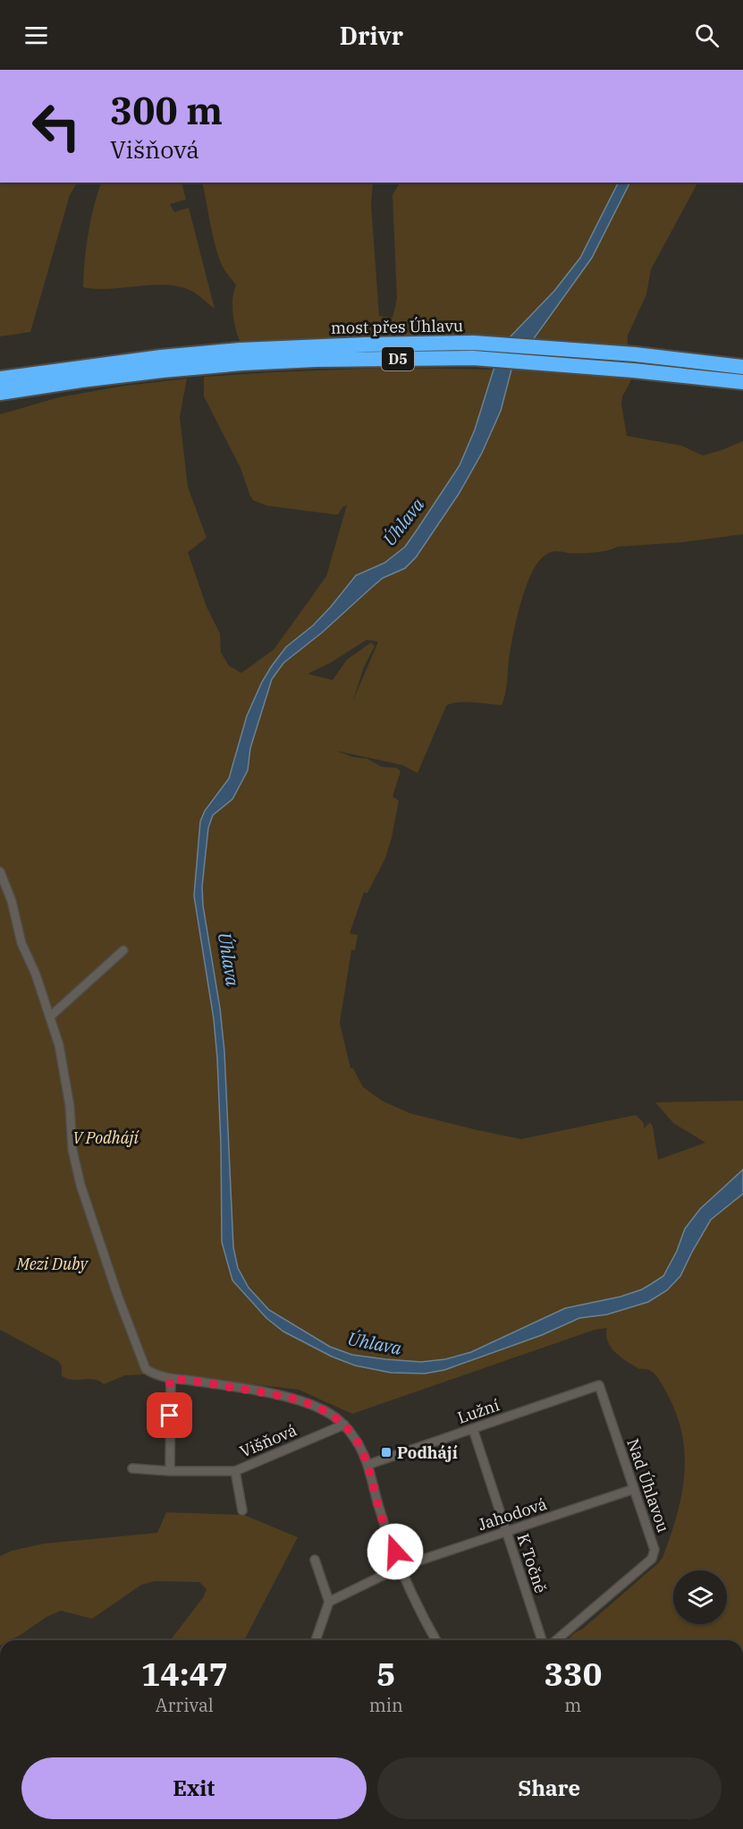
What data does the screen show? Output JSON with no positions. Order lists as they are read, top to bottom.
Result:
{
  "streets": {
    "highway": ["most přes Úhlavu", "D5"],
    "street": [
      "Lužní",
      "Višňová",
      "Nad Úhlavou",
      "Jahodová",
      "K Točně"
    ]
  },
  "crossings": [
    ["most přes Úhlavu", "D5"],
    ["Lužní", "Nad Úhlavou"],
    ["Lužní", "K Točně"],
    ["Nad Úhlavou", "Jahodová"],
    ["Jahodová", "K Točně"]
  ],
  "water": ["Úhlava"],
  "parks": ["V Podhájí", "Mezi Duby"],
  "places": {
    "transit": ["Podhájí"]
  },
  "page": {
    "header": "Drivr",
    "turn": ["300 m", "Višňová"],
    "eta": [
      "14:47",
      "Arrival",
      "5",
      "min",
      "330",
      "m"
    ],
    "buttons": ["Exit", "Share"]
  }
}
